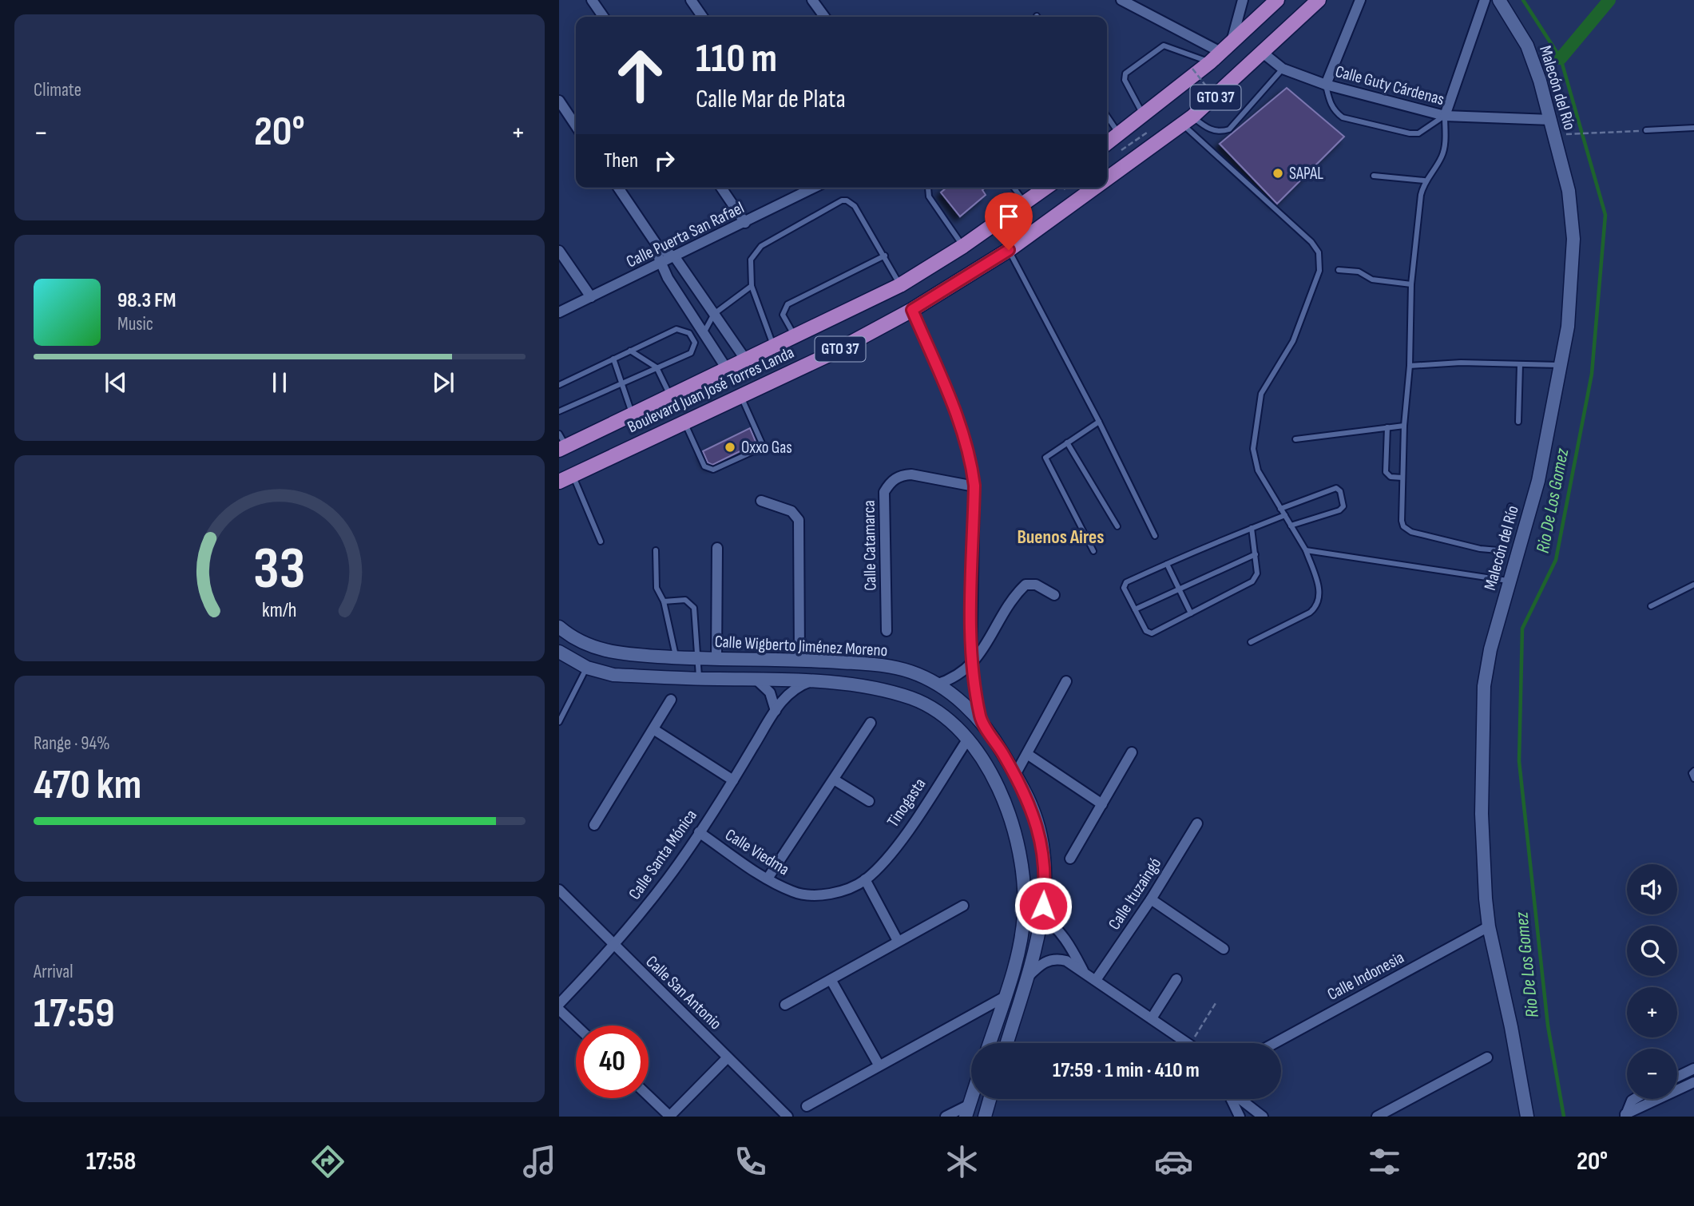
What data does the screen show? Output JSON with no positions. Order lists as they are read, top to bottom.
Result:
{
  "streets": {
    "main road": ["GTO 37", "Boulevard Juan José Torres Landa"],
    "street": [
      "Calle Guty Cárdenas",
      "Malecón del Río",
      "Calle Puerta San Rafael",
      "Calle Catamarca",
      "Calle Wigberto Jiménez Moreno",
      "Tinogasta",
      "Calle Viedma",
      "Calle Santa Mónica",
      "Calle Ituzaingó",
      "Calle Indonesia",
      "Calle San Antonio"
    ]
  },
  "crossings": [
    ["Calle Guty Cárdenas", "Malecón del Río"],
    ["Calle Guty Cárdenas", "Boulevard Juan José Torres Landa"],
    ["Malecón del Río", "Calle Indonesia"],
    ["Calle Wigberto Jiménez Moreno", "Tinogasta"],
    ["Calle Wigberto Jiménez Moreno", "Calle Santa Mónica"],
    ["Tinogasta", "Calle Viedma"],
    ["Calle Viedma", "Calle Santa Mónica"],
    ["Calle Santa Mónica", "Calle San Antonio"]
  ],
  "districts": ["Buenos Aires"],
  "water": ["Rio De Los Gomez"],
  "places": ["SAPAL", "Oxxo Gas"],
  "page": {
    "tile": [
      "Climate",
      ["Range · 94%", "470 km"],
      ["Arrival", "17:59"]
    ],
    "turn": ["110 m", "Calle Mar de Plata"],
    "heat": ["−", "20°", "+"],
    "then": "Then",
    "song": ["98.3 FM", "Music"],
    "map_buttons": ["+", "−"],
    "limit": "40",
    "trip": "17:59 · 1 min · 410 m",
    "tabs": ["17:58", "20°"],
    "gauge": ["33", "km/h"]
  }
}
